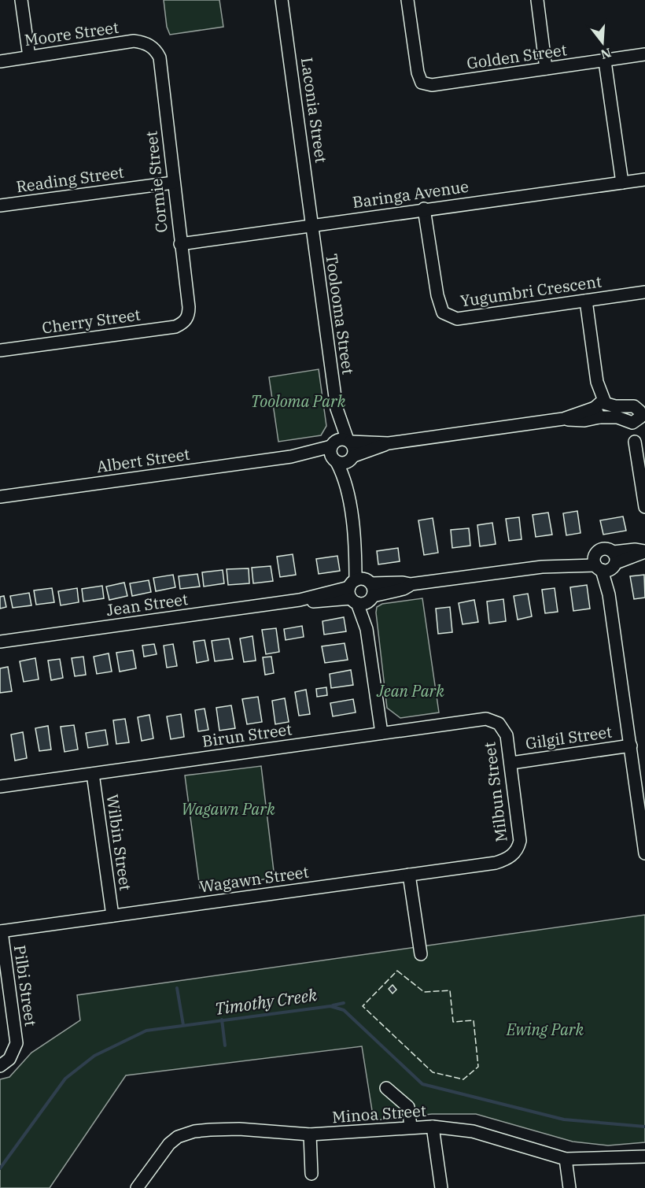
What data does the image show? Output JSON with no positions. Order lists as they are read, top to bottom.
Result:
{
  "streets": {
    "street": [
      "Moore Street",
      "Golden Street",
      "Laconia Street",
      "Reading Street",
      "Cormie Street",
      "Baringa Avenue",
      "Yugumbri Crescent",
      "Toolooma Street",
      "Cherry Street",
      "Albert Street",
      "Jean Street",
      "Birun Street",
      "Gilgil Street",
      "Milbun Street",
      "Wilbin Street",
      "Wagawn Street",
      "Pilbi Street",
      "Minoa Street"
    ]
  },
  "crossings": [
    ["Moore Street", "Cormie Street"],
    ["Laconia Street", "Baringa Avenue"],
    ["Laconia Street", "Toolooma Street"],
    ["Reading Street", "Cormie Street"],
    ["Cormie Street", "Baringa Avenue"],
    ["Cormie Street", "Cherry Street"],
    ["Baringa Avenue", "Yugumbri Crescent"],
    ["Baringa Avenue", "Toolooma Street"],
    ["Toolooma Street", "Albert Street"],
    ["Birun Street", "Milbun Street"],
    ["Birun Street", "Wilbin Street"],
    ["Gilgil Street", "Milbun Street"],
    ["Milbun Street", "Wagawn Street"],
    ["Wilbin Street", "Wagawn Street"],
    ["Wagawn Street", "Pilbi Street"]
  ],
  "water": ["Timothy Creek"],
  "parks": [
    "Tooloma Park",
    "Jean Park",
    "Wagawn Park",
    "Ewing Park"
  ],
  "north": "bottom"
}
